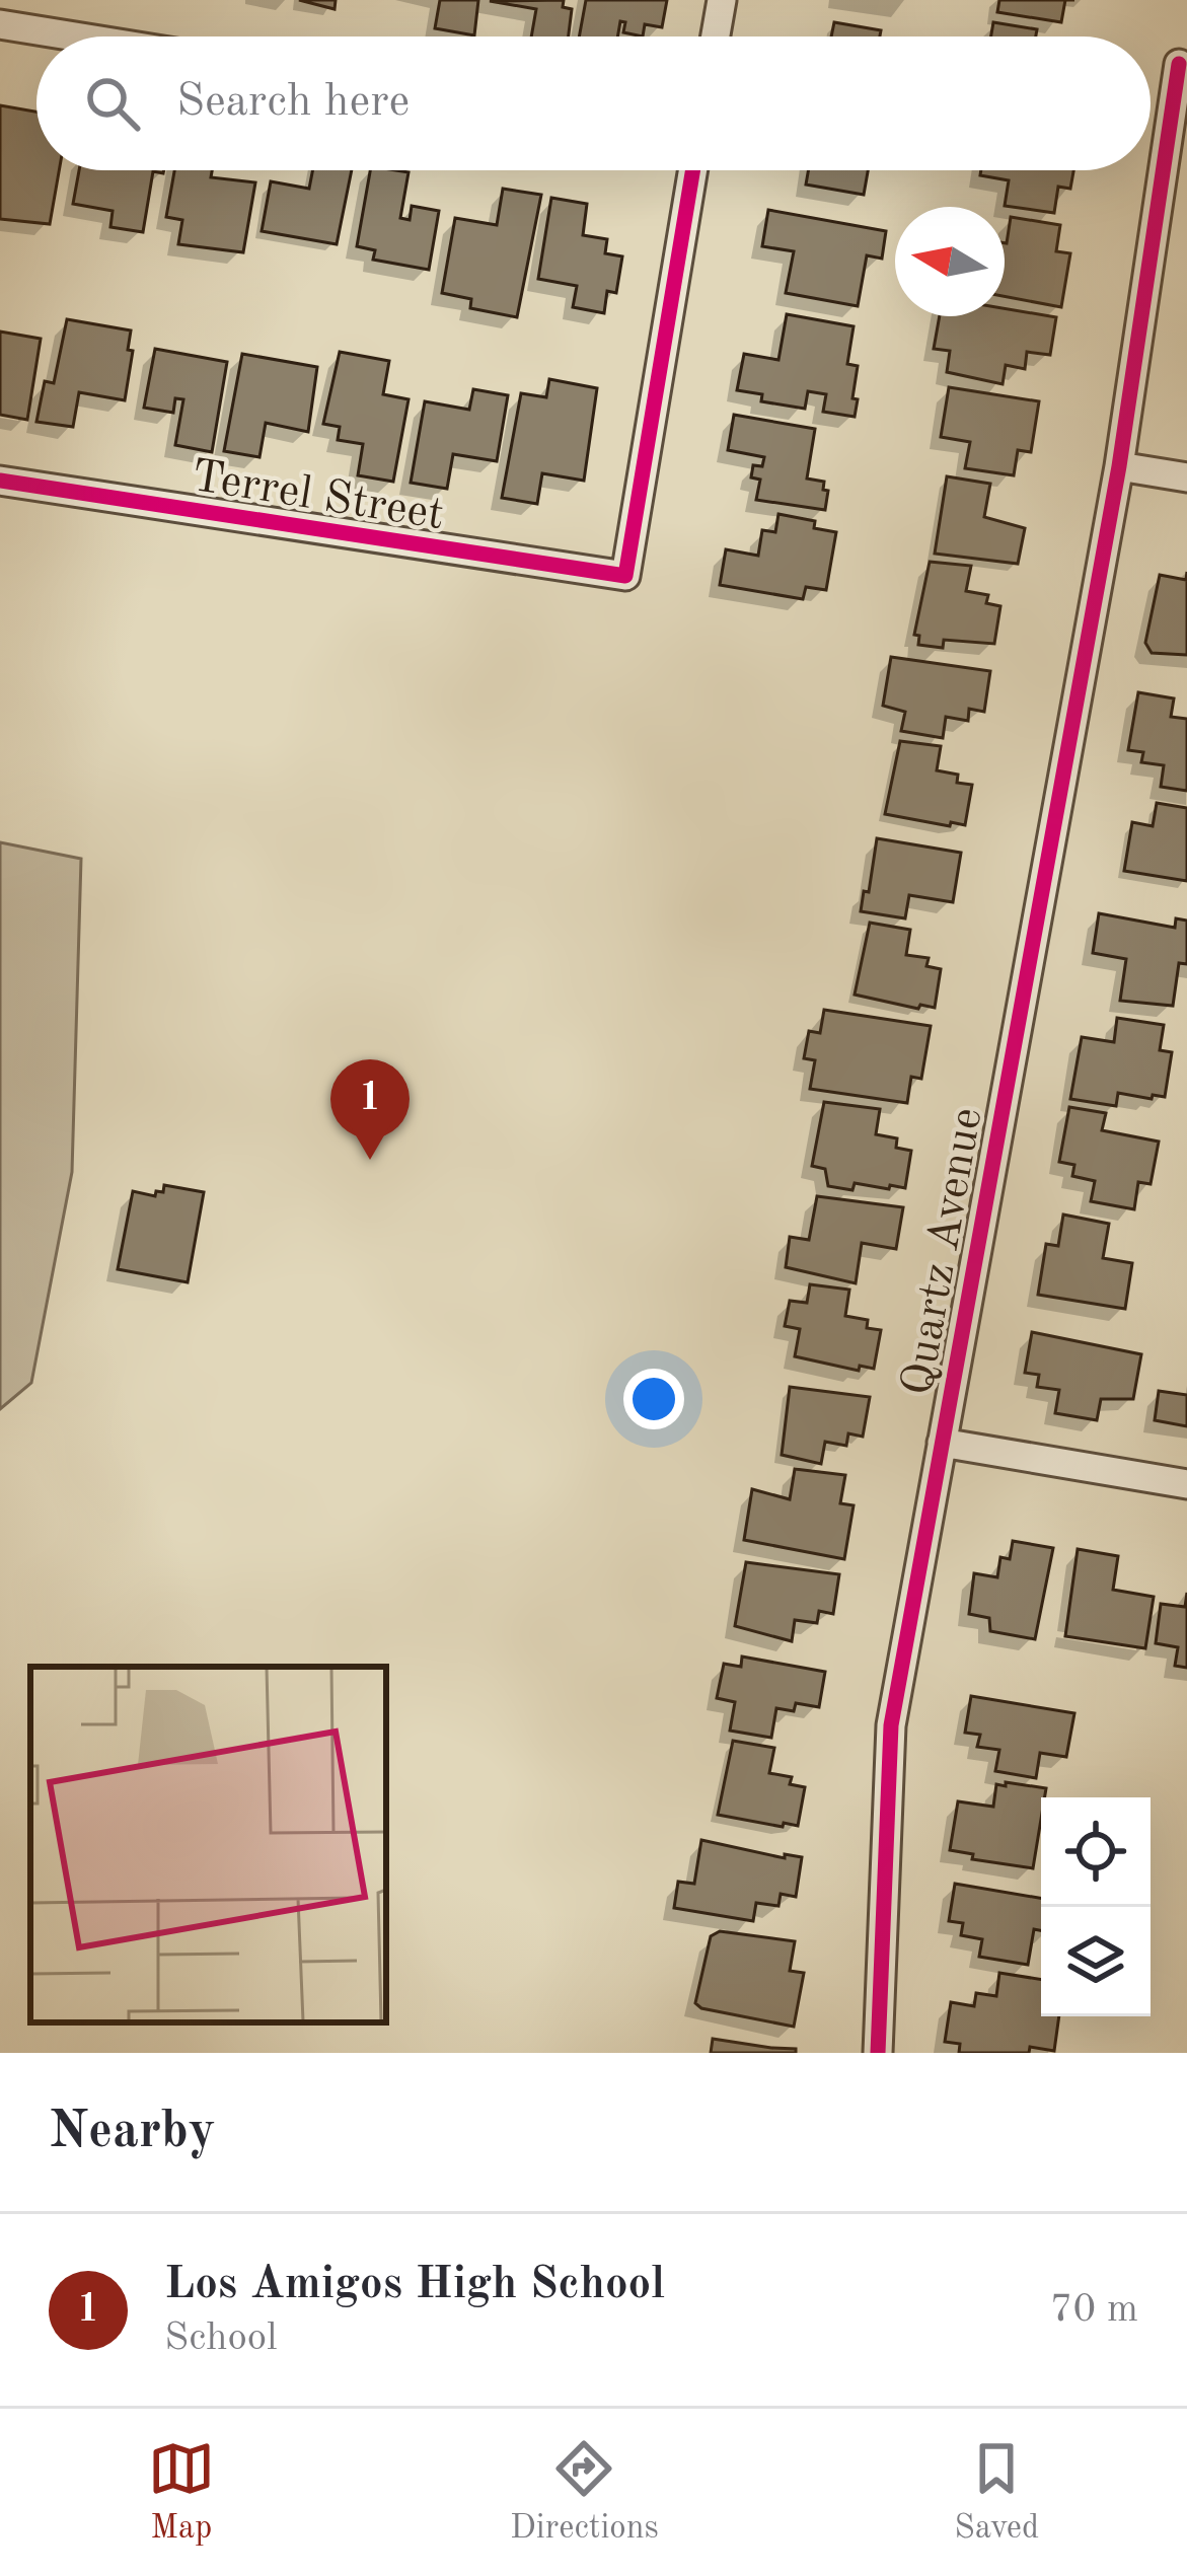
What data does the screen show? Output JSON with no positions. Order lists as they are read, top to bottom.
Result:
{
  "streets": {
    "street": ["Terrel Street", "Quartz Avenue"]
  },
  "north": "left",
  "page": {
    "search": "Search here",
    "pins": "1",
    "heading": "Nearby",
    "list": [
      {
        "mark": "1",
        "name": "Los Amigos High School",
        "note": "School",
        "value": "70 m"
      }
    ],
    "nav": ["Map", "Directions", "Saved"]
  }
}
